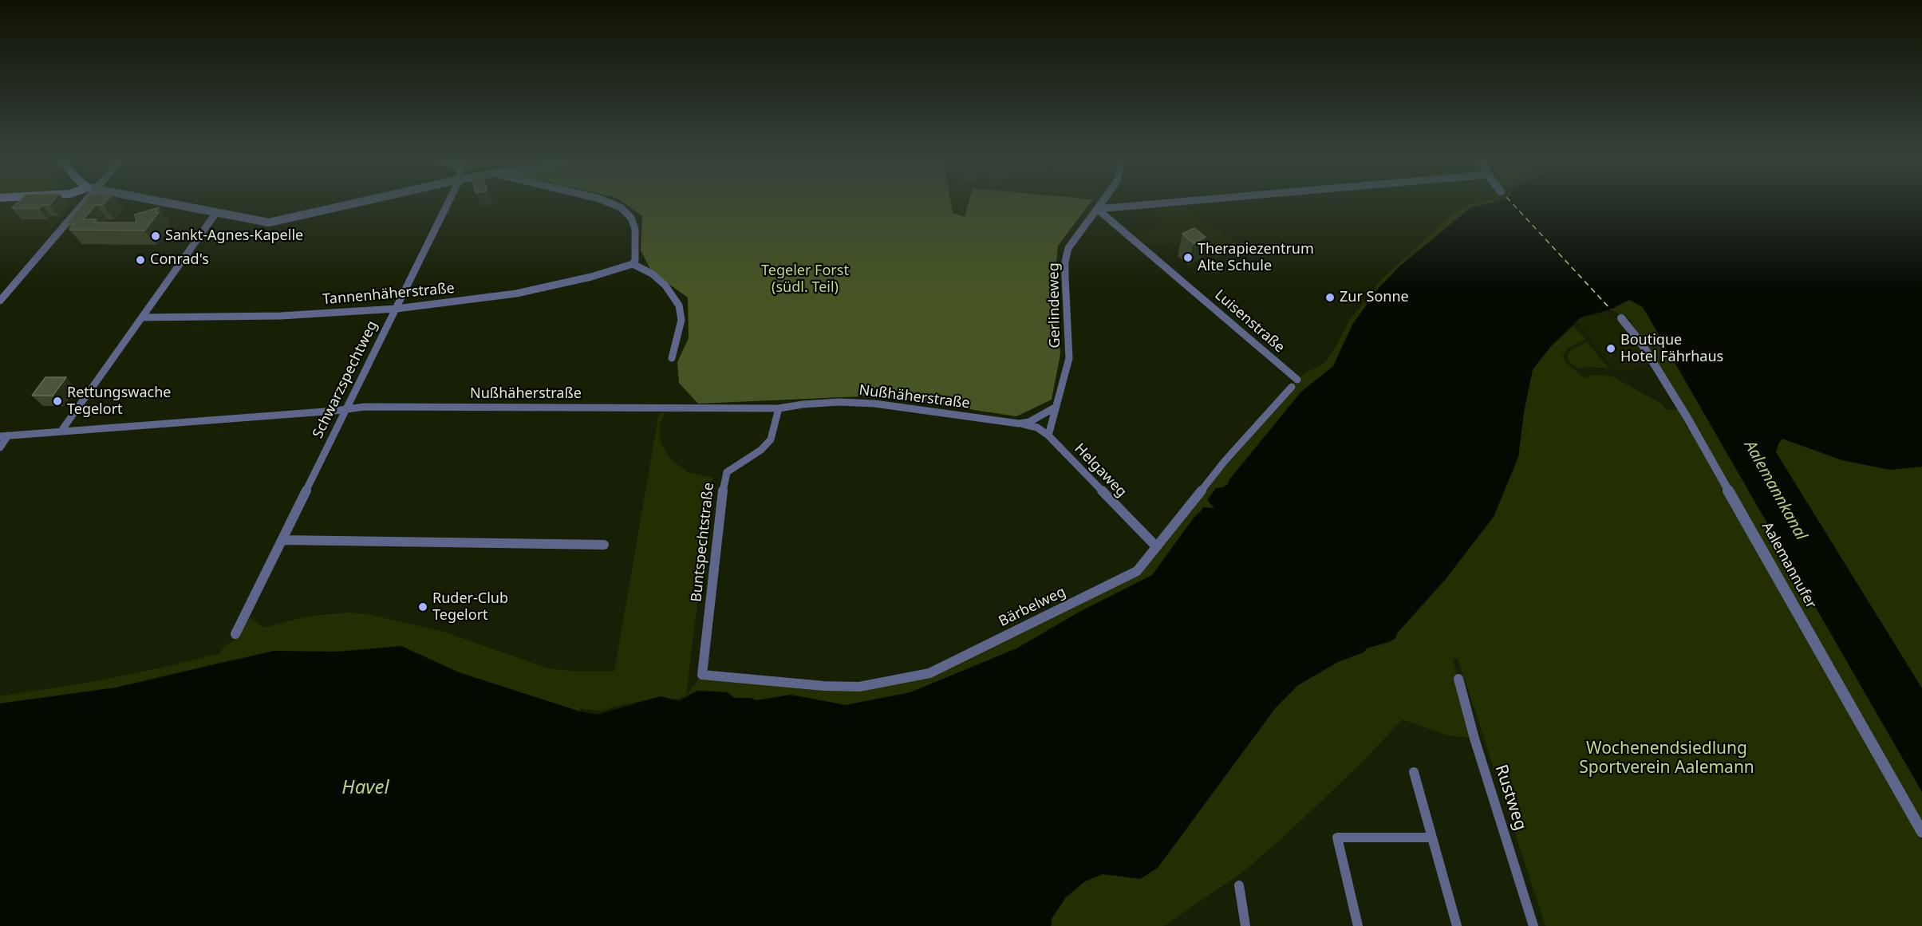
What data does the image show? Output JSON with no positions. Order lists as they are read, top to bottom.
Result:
{
  "streets": {
    "street": [
      "Tannenhäherstraße",
      "Gerlindeweg",
      "Luisenstraße",
      "Schwarzspechtweg",
      "Nußhäherstraße",
      "Helgaweg",
      "Buntspechtstraße",
      "Aalemannufer",
      "Bärbelweg",
      "Rustweg"
    ]
  },
  "crossings": [
    ["Tannenhäherstraße", "Schwarzspechtweg"],
    ["Gerlindeweg", "Luisenstraße"],
    ["Gerlindeweg", "Nußhäherstraße"],
    ["Gerlindeweg", "Helgaweg"],
    ["Luisenstraße", "Bärbelweg"],
    ["Schwarzspechtweg", "Nußhäherstraße"],
    ["Nußhäherstraße", "Helgaweg"],
    ["Nußhäherstraße", "Buntspechtstraße"],
    ["Helgaweg", "Bärbelweg"],
    ["Buntspechtstraße", "Bärbelweg"]
  ],
  "water": ["Aalemannkanal", "Havel"],
  "parks": ["Tegeler Forst (südl. Teil)", "Wochenendsiedlung Sportverein Aalemann"],
  "places": [
    "Sankt-Agnes-Kapelle",
    "Therapiezentrum Alte Schule",
    "Conrad's",
    "Zur Sonne",
    "Boutique Hotel Fährhaus",
    "Rettungswache Tegelort",
    "Ruder-Club Tegelort"
  ]
}
